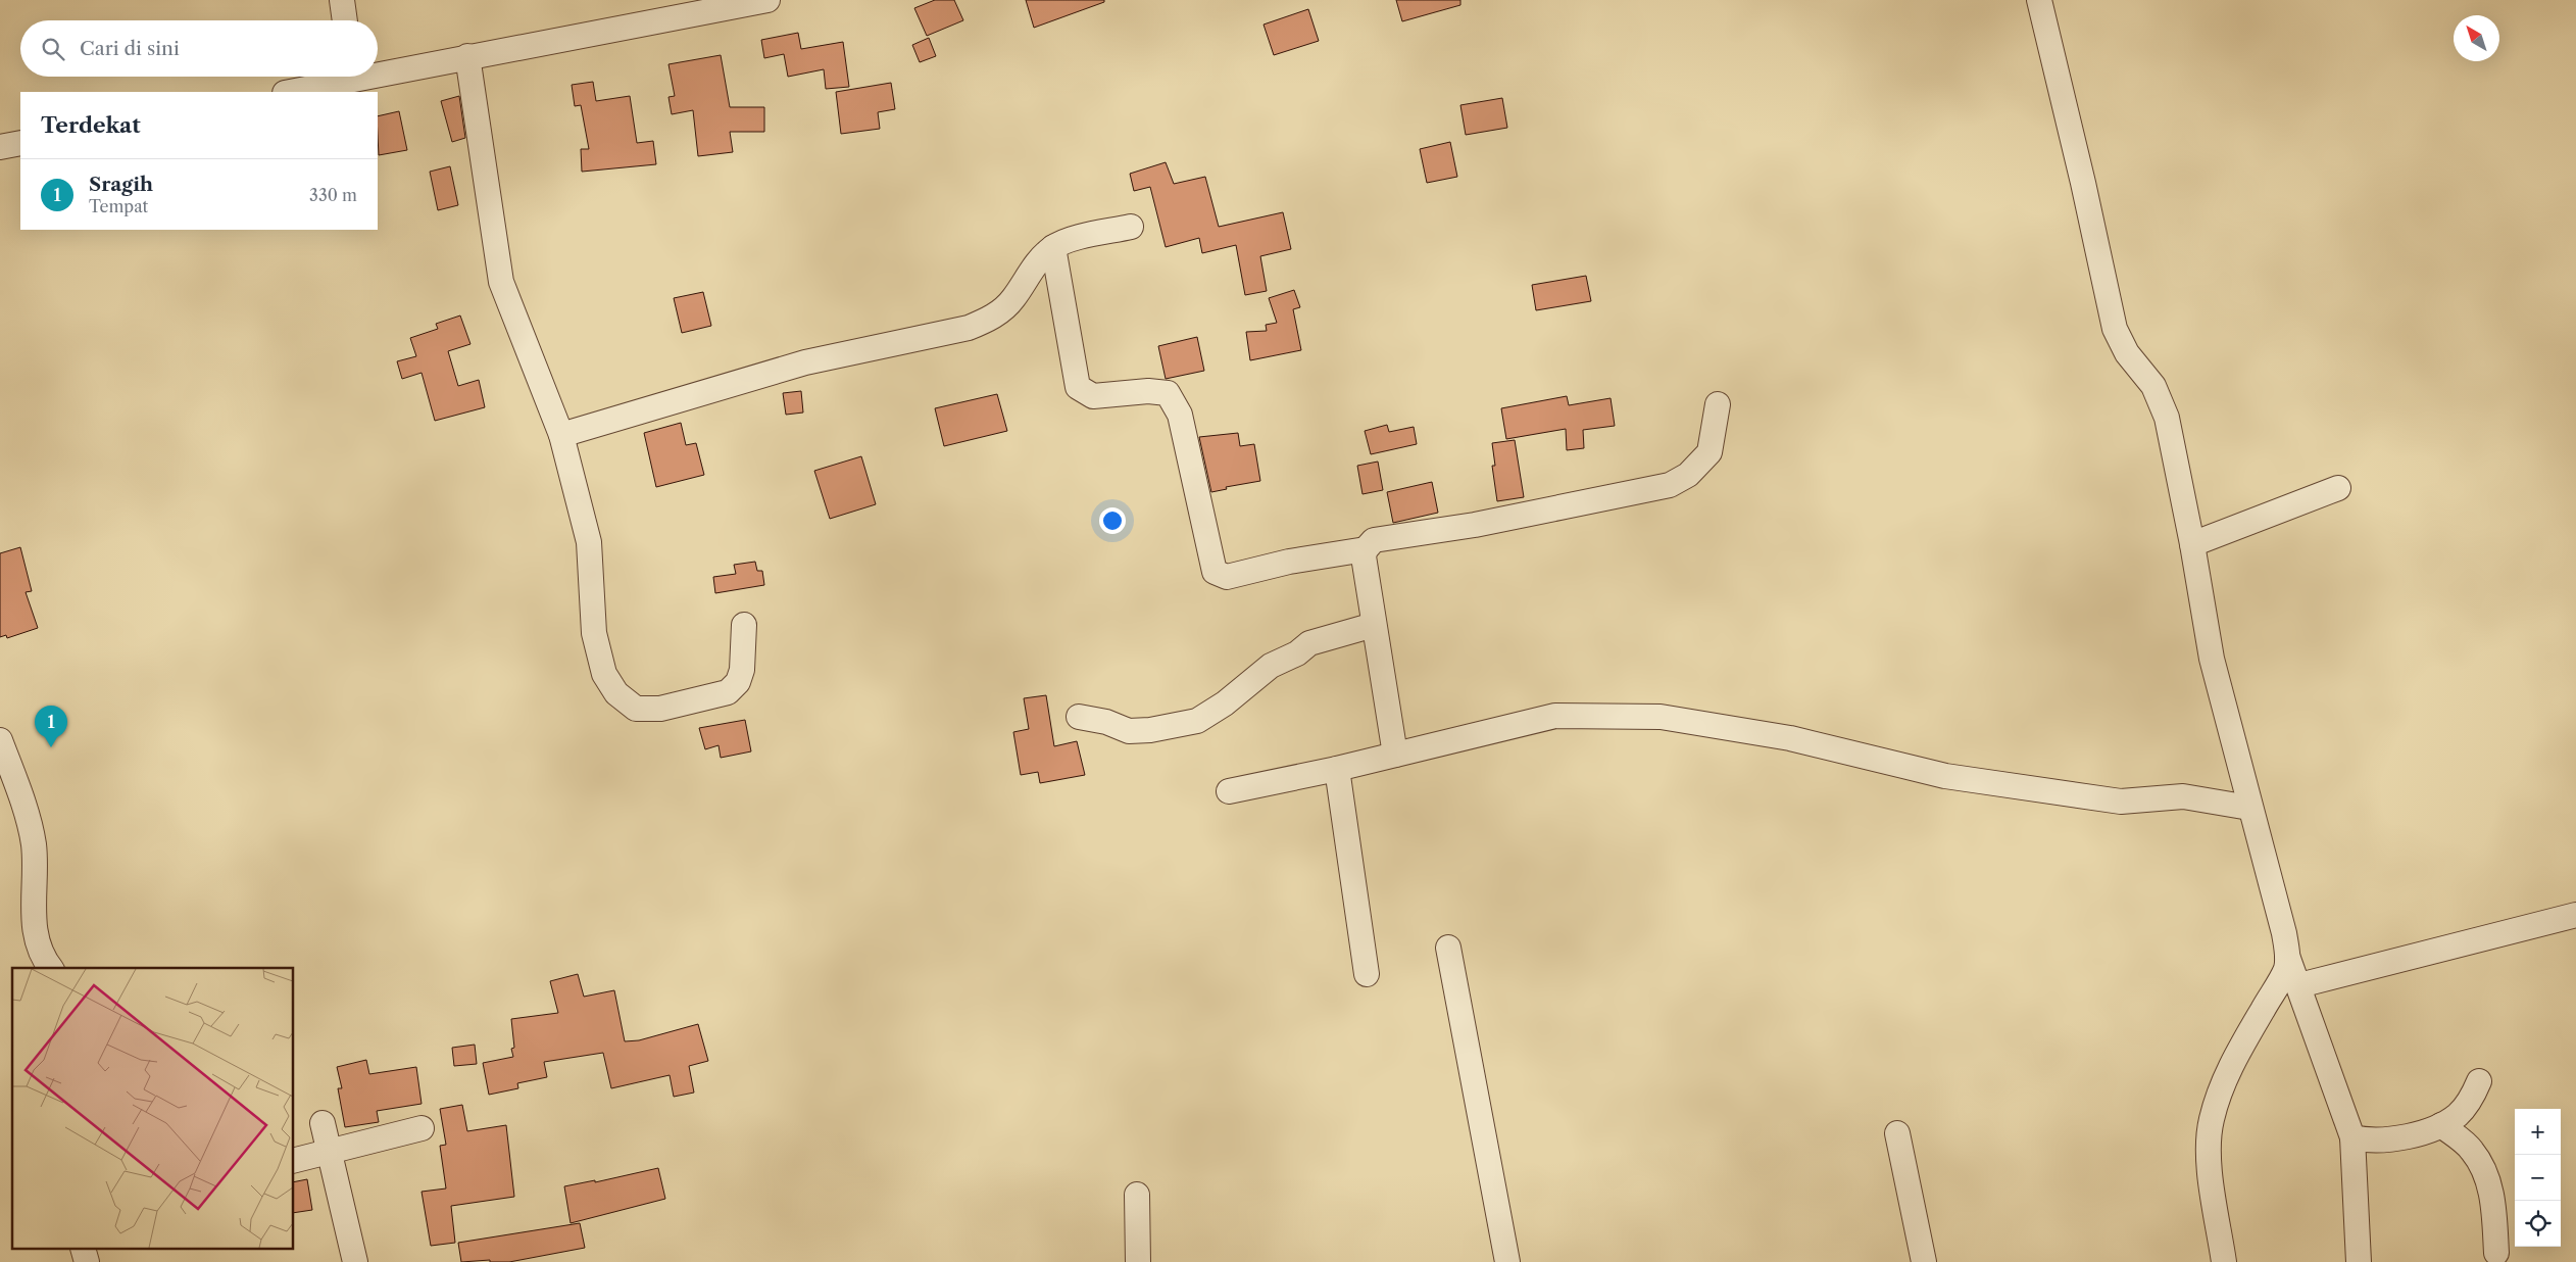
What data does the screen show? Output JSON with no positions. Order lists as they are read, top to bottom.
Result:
{
  "north": "top left",
  "page": {
    "search": "Cari di sini",
    "heading": "Terdekat",
    "list": [
      {
        "mark": "1",
        "name": "Sragih",
        "note": "Tempat",
        "value": "330 m"
      }
    ],
    "pins": "1",
    "map_buttons": ["+", "−"]
  }
}
